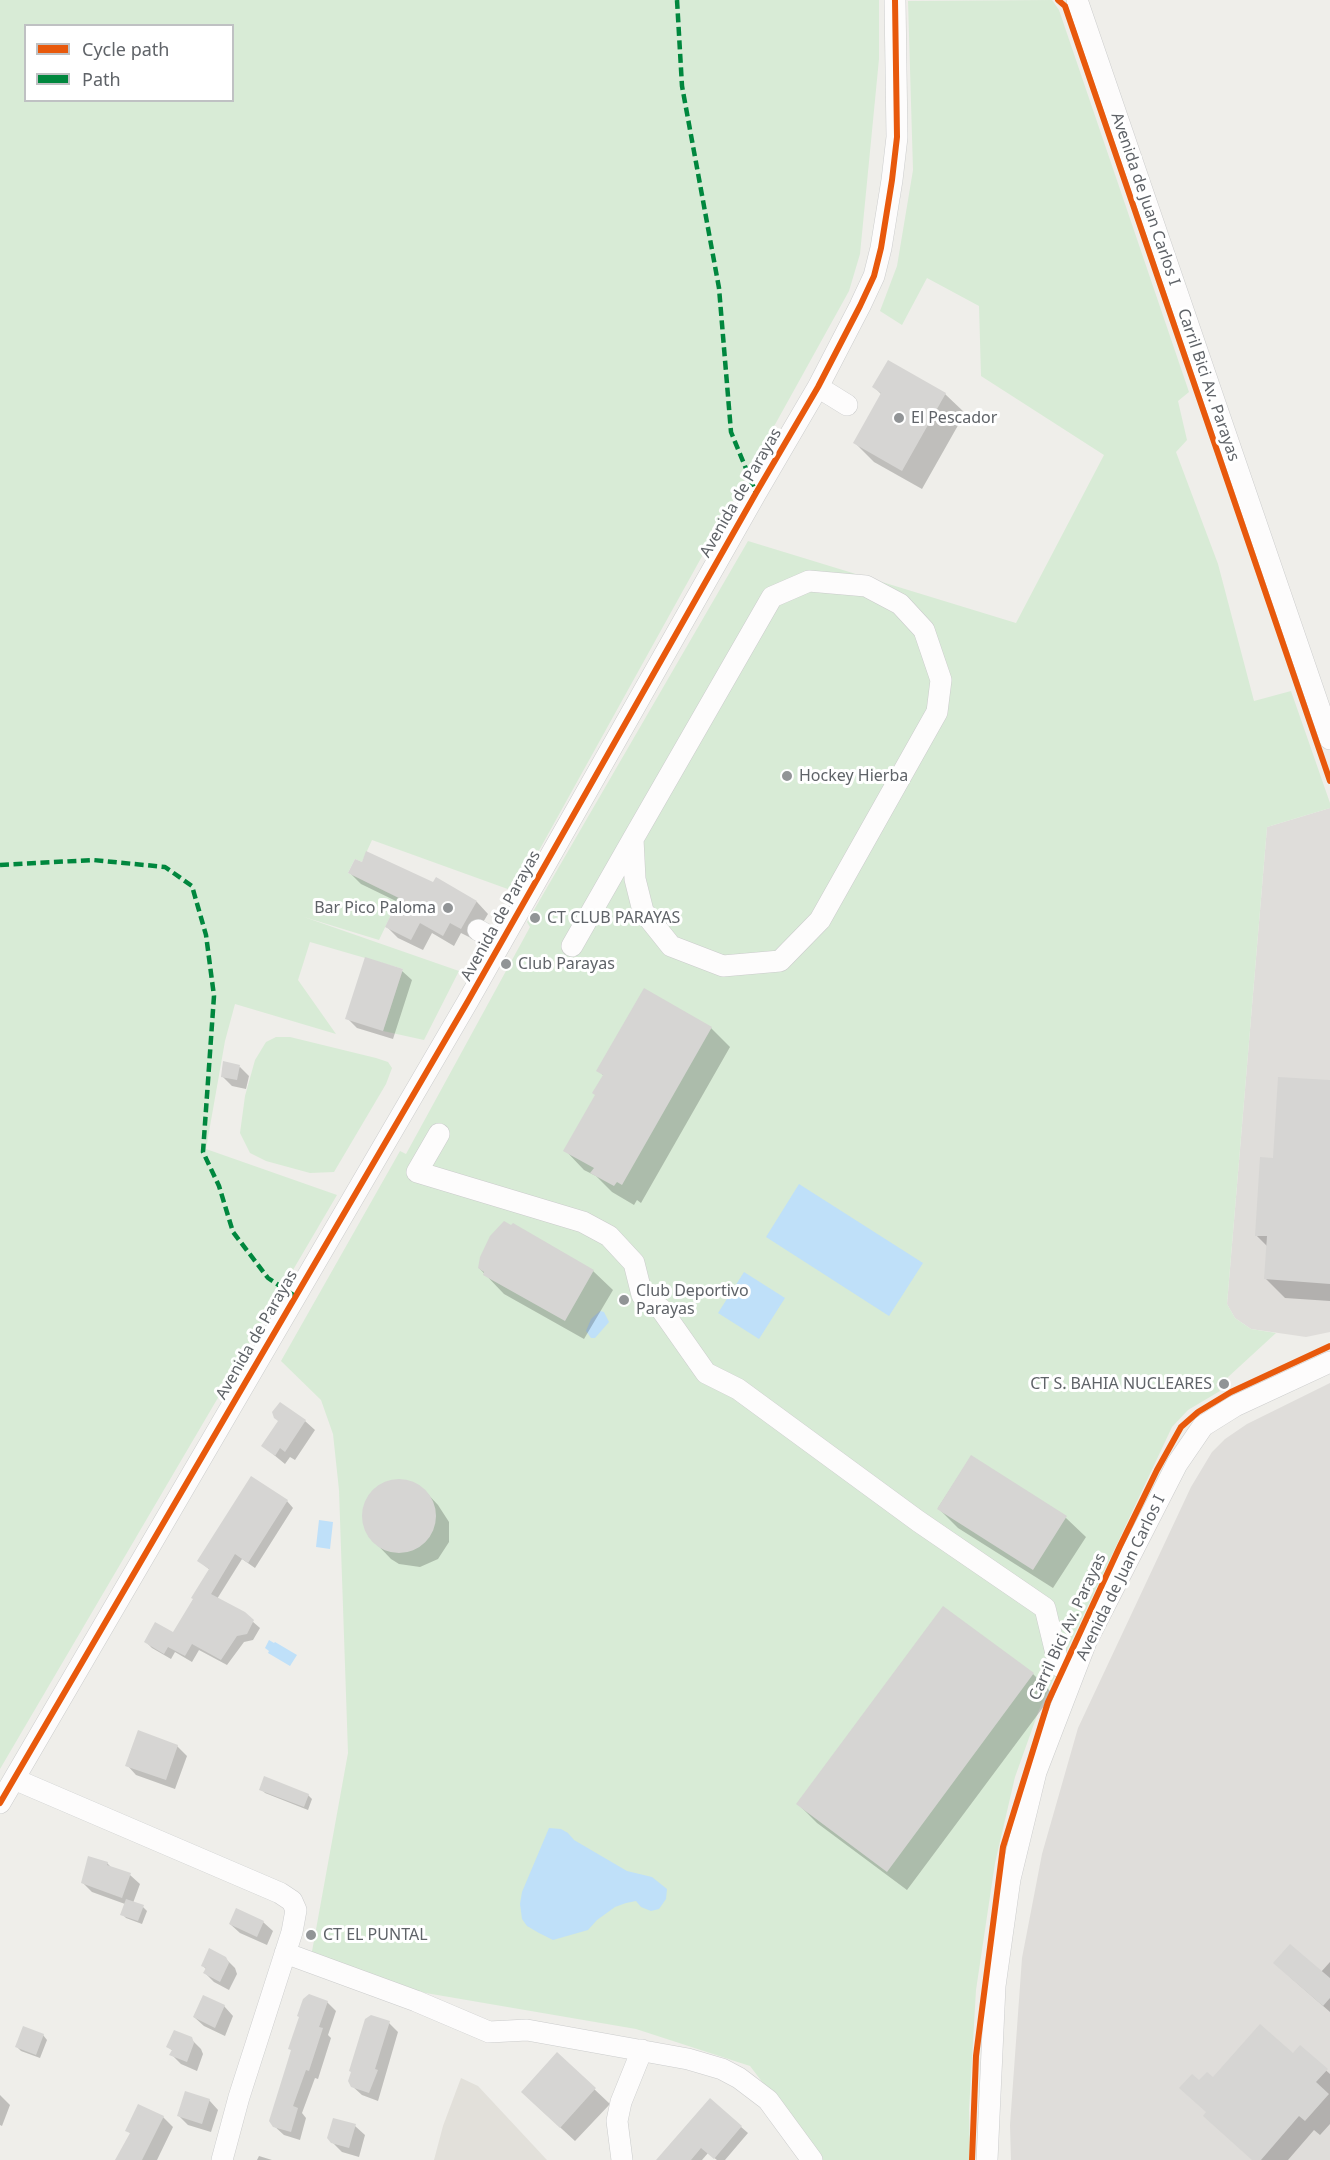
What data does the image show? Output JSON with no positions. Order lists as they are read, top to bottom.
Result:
{
  "streets": {
    "street": ["Avenida de Juan Carlos I", "Avenida de Parayas"],
    "cycle path": ["Carril Bici Av. Parayas"]
  },
  "places": [
    "El Pescador",
    "Hockey Hierba",
    "Bar Pico Paloma",
    "CT CLUB PARAYAS",
    "Club Parayas",
    "Club Deportivo Parayas",
    "CT S. BAHIA NUCLEARES",
    "CT EL PUNTAL"
  ],
  "legend": ["Cycle path", "Path"]
}
